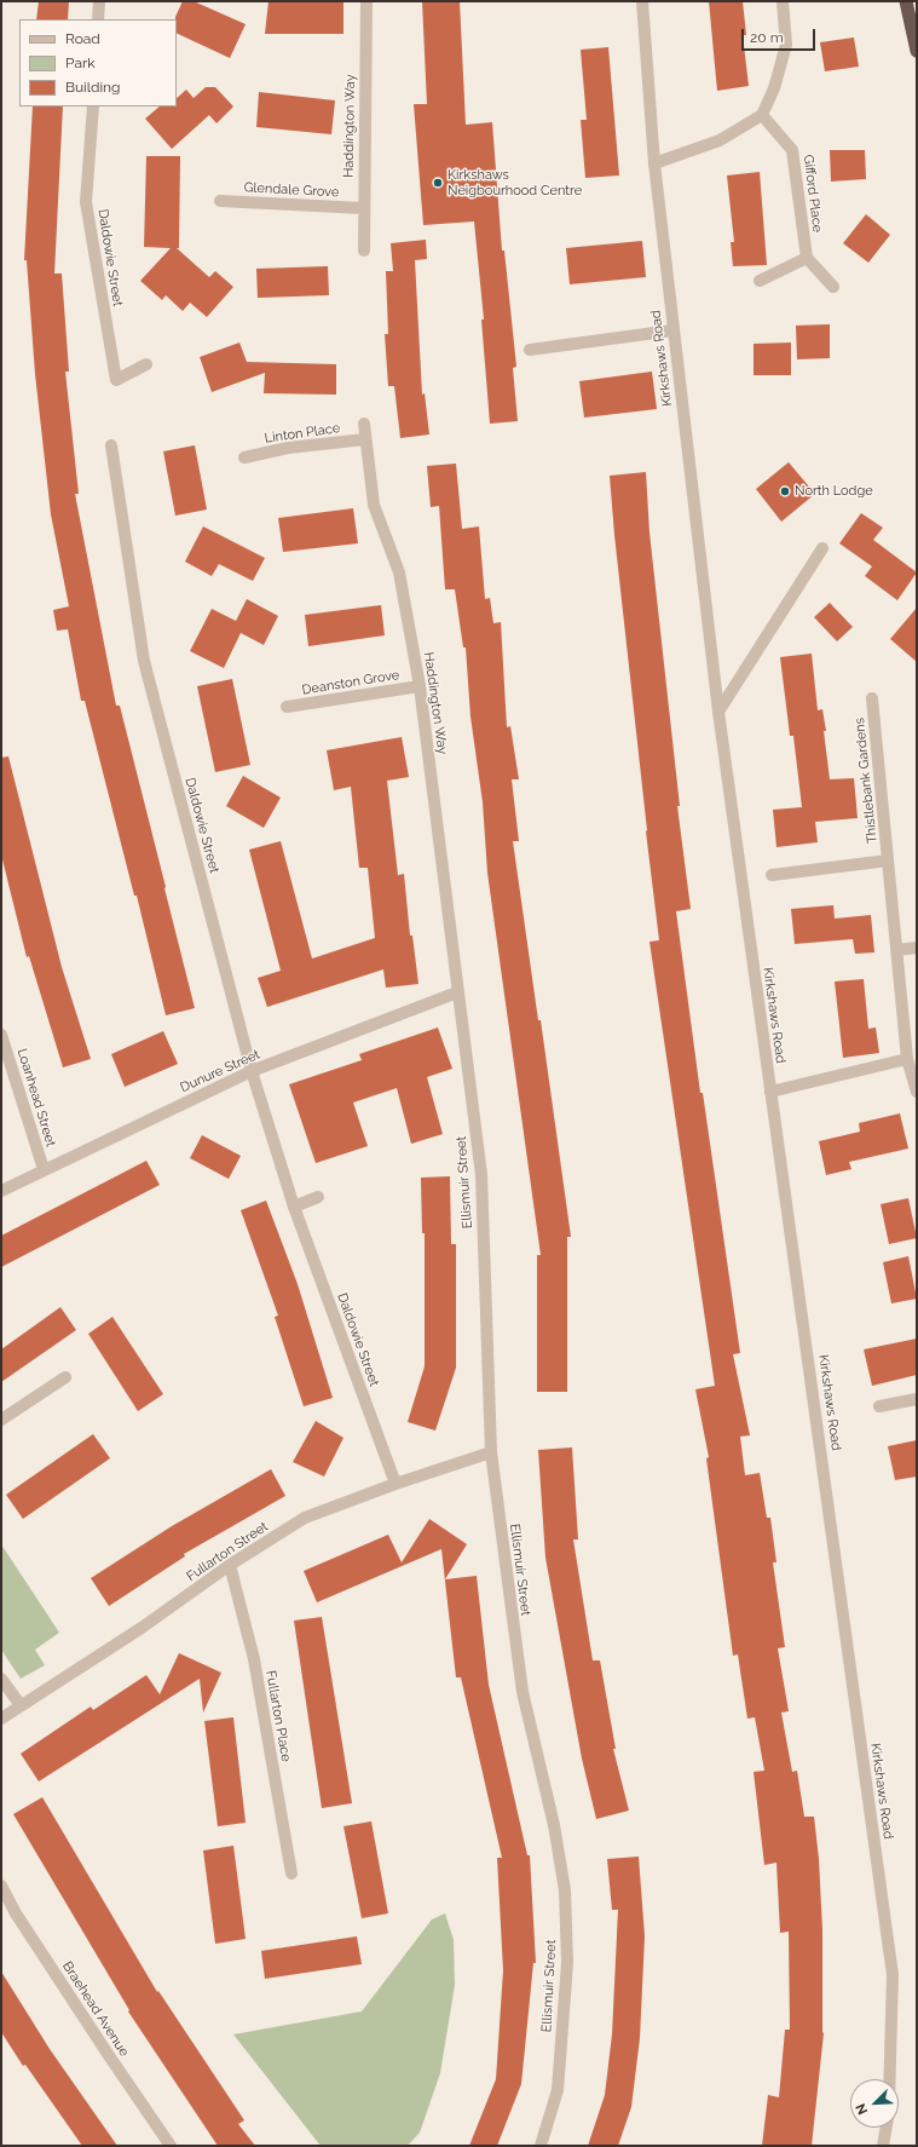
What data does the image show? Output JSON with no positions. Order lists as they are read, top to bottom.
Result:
{
  "streets": {
    "street": [
      "Haddington Way",
      "Glendale Grove",
      "Gifford Place",
      "Daldowie Street",
      "Kirkshaws Road",
      "Linton Place",
      "Deanston Grove",
      "Thistlebank Gardens",
      "Dunure Street",
      "Loanhead Street",
      "Ellismuir Street",
      "Fullarton Street",
      "Fullarton Place",
      "Braehead Avenue"
    ]
  },
  "crossings": [
    ["Haddington Way", "Glendale Grove"],
    ["Haddington Way", "Linton Place"],
    ["Haddington Way", "Deanston Grove"],
    ["Haddington Way", "Dunure Street"],
    ["Haddington Way", "Ellismuir Street"],
    ["Daldowie Street", "Dunure Street"],
    ["Daldowie Street", "Fullarton Street"],
    ["Dunure Street", "Loanhead Street"],
    ["Dunure Street", "Ellismuir Street"],
    ["Ellismuir Street", "Fullarton Street"],
    ["Fullarton Street", "Fullarton Place"]
  ],
  "places": ["Kirkshaws Neigbourhood Centre", "North Lodge"],
  "legend": ["Road", "Park", "Building"],
  "scale_bar": "20 m",
  "north": "bottom left"
}
